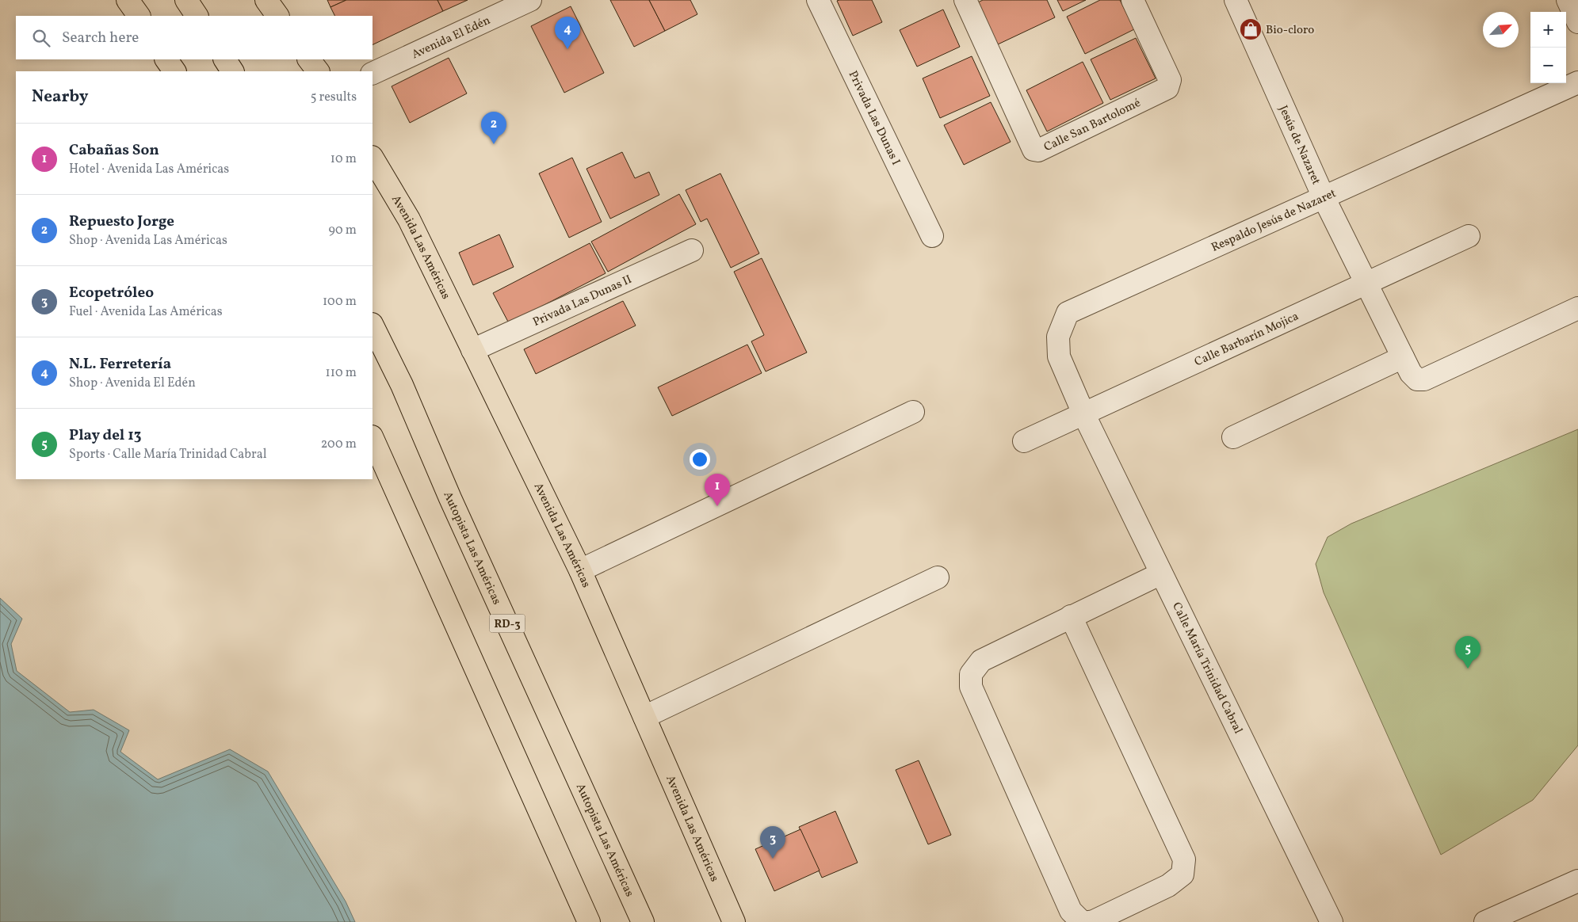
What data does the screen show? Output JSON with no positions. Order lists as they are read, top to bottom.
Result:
{
  "streets": {
    "main road": ["Avenida Las Américas", "Autopista Las Américas", "RD-3"],
    "street": [
      "Avenida El Edén",
      "Privada Las Dunas I",
      "Calle San Bartolomé",
      "Jesús de Nazaret",
      "Respaldo Jesús de Nazaret",
      "Privada Las Dunas II",
      "Calle Barbarín Mojica",
      "Calle María Trinidad Cabral"
    ]
  },
  "crossings": [
    ["Jesús de Nazaret", "Respaldo Jesús de Nazaret"],
    ["Jesús de Nazaret", "Calle Barbarín Mojica"],
    ["Respaldo Jesús de Nazaret", "Calle Barbarín Mojica"],
    ["Respaldo Jesús de Nazaret", "Calle María Trinidad Cabral"],
    ["Avenida Las Américas", "Privada Las Dunas II"],
    ["Calle Barbarín Mojica", "Calle María Trinidad Cabral"]
  ],
  "places": {
    "shop": ["Bio-cloro"]
  },
  "north": "top right",
  "page": {
    "map_buttons": ["+", "−"],
    "search": "Search here",
    "pins": [
      "4",
      "2",
      "1",
      "5",
      "3"
    ],
    "heading": ["Nearby", "5 results"],
    "list": [
      {
        "mark": "1",
        "name": "Cabañas Son",
        "note": "Hotel · Avenida Las Américas",
        "value": "10 m"
      },
      {
        "mark": "2",
        "name": "Repuesto Jorge",
        "note": "Shop · Avenida Las Américas",
        "value": "90 m"
      },
      {
        "mark": "3",
        "name": "Ecopetróleo",
        "note": "Fuel · Avenida Las Américas",
        "value": "100 m"
      },
      {
        "mark": "4",
        "name": "N.L. Ferretería",
        "note": "Shop · Avenida El Edén",
        "value": "110 m"
      },
      {
        "mark": "5",
        "name": "Play del 13",
        "note": "Sports · Calle María Trinidad Cabral",
        "value": "200 m"
      }
    ]
  }
}
